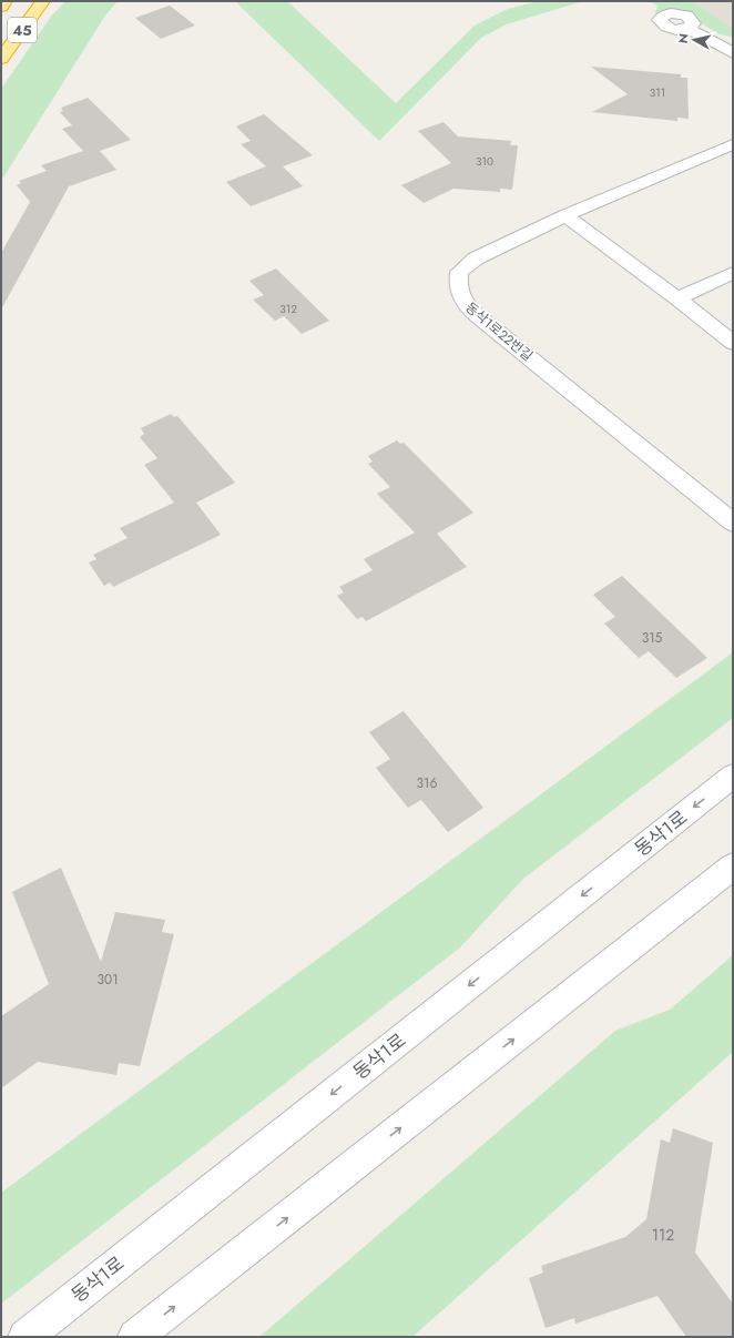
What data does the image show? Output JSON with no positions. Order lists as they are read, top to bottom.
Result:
{
  "streets": {
    "highway": ["45"],
    "street": ["동삭1로22번길", "동삭1로"]
  },
  "house_numbers": [
    "311",
    "310",
    "312",
    "315",
    "316",
    "301",
    "112"
  ],
  "north": "left"
}
